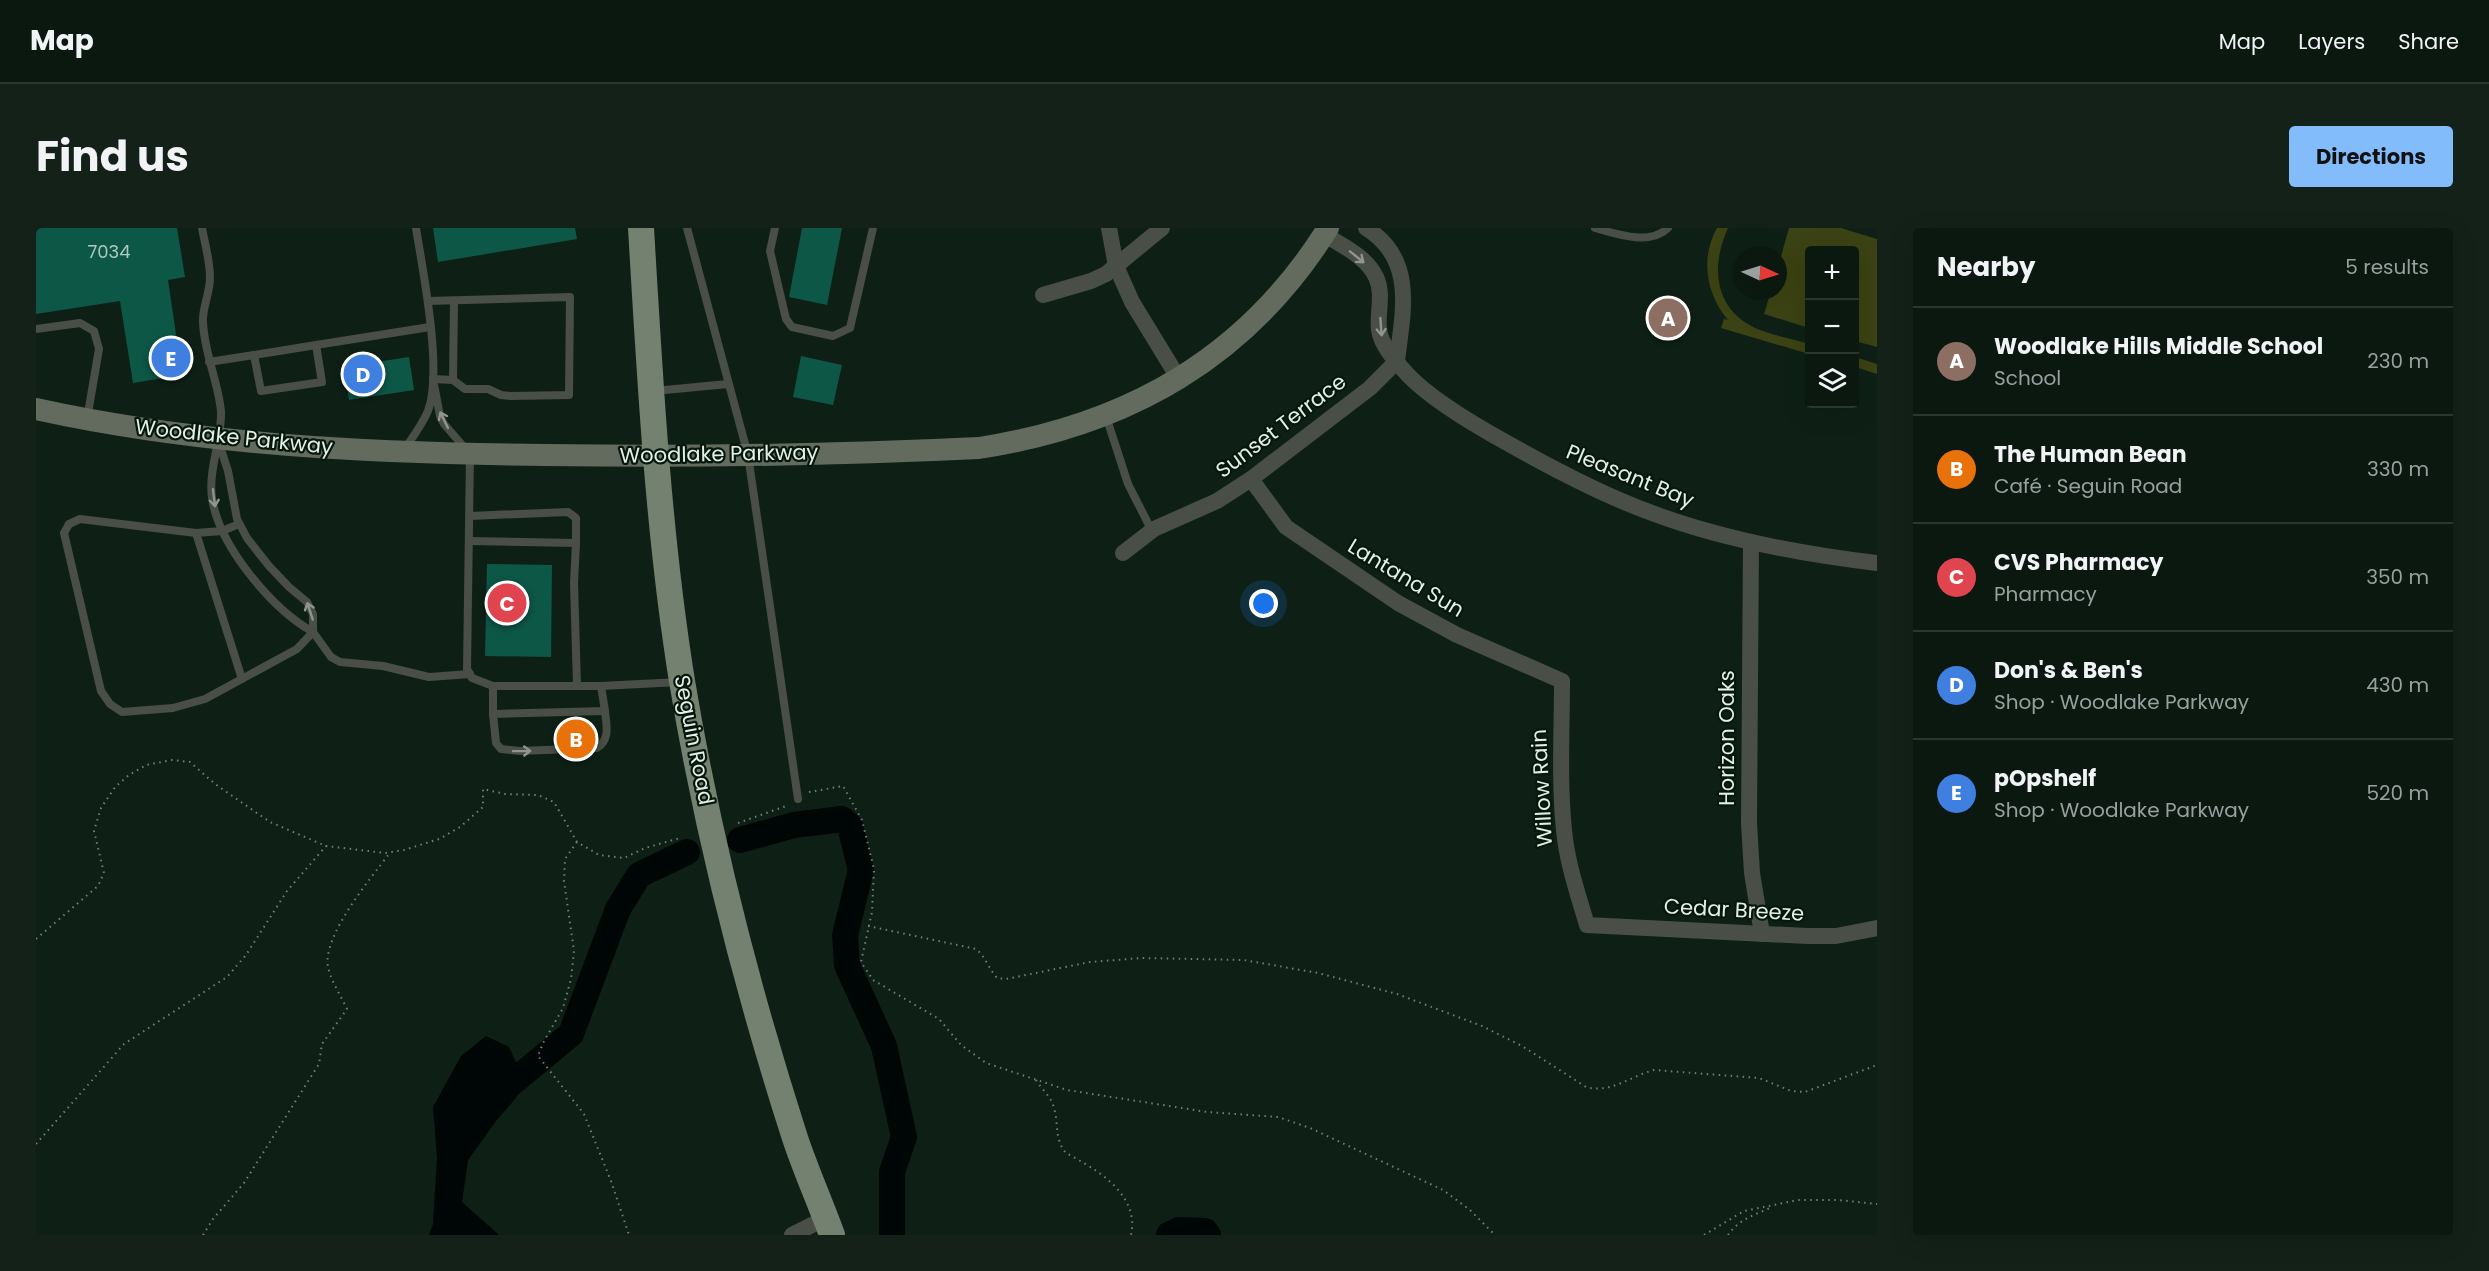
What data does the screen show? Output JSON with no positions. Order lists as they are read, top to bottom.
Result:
{
  "streets": {
    "main road": ["Seguin Road"],
    "street": [
      "Sunset Terrace",
      "Woodlake Parkway",
      "Pleasant Bay",
      "Lantana Sun",
      "Horizon Oaks",
      "Willow Rain",
      "Cedar Breeze"
    ]
  },
  "crossings": [
    ["Sunset Terrace", "Pleasant Bay"],
    ["Sunset Terrace", "Lantana Sun"],
    ["Woodlake Parkway", "Pleasant Bay"],
    ["Woodlake Parkway", "Seguin Road"],
    ["Pleasant Bay", "Horizon Oaks"],
    ["Lantana Sun", "Willow Rain"],
    ["Horizon Oaks", "Cedar Breeze"],
    ["Willow Rain", "Cedar Breeze"]
  ],
  "house_numbers": ["7034"],
  "north": "right",
  "page": {
    "header": "Map",
    "nav": ["Map", "Layers", "Share"],
    "title": "Find us",
    "buttons": "Directions",
    "heading": ["Nearby", "5 results"],
    "map_buttons": ["+", "−"],
    "pins": [
      "A",
      "E",
      "D",
      "C",
      "B"
    ],
    "list": [
      {
        "mark": "A",
        "name": "Woodlake Hills Middle School",
        "note": "School",
        "value": "230 m"
      },
      {
        "mark": "B",
        "name": "The Human Bean",
        "note": "Café · Seguin Road",
        "value": "330 m"
      },
      {
        "mark": "C",
        "name": "CVS Pharmacy",
        "note": "Pharmacy",
        "value": "350 m"
      },
      {
        "mark": "D",
        "name": "Don's & Ben's",
        "note": "Shop · Woodlake Parkway",
        "value": "430 m"
      },
      {
        "mark": "E",
        "name": "pOpshelf",
        "note": "Shop · Woodlake Parkway",
        "value": "520 m"
      }
    ]
  }
}
